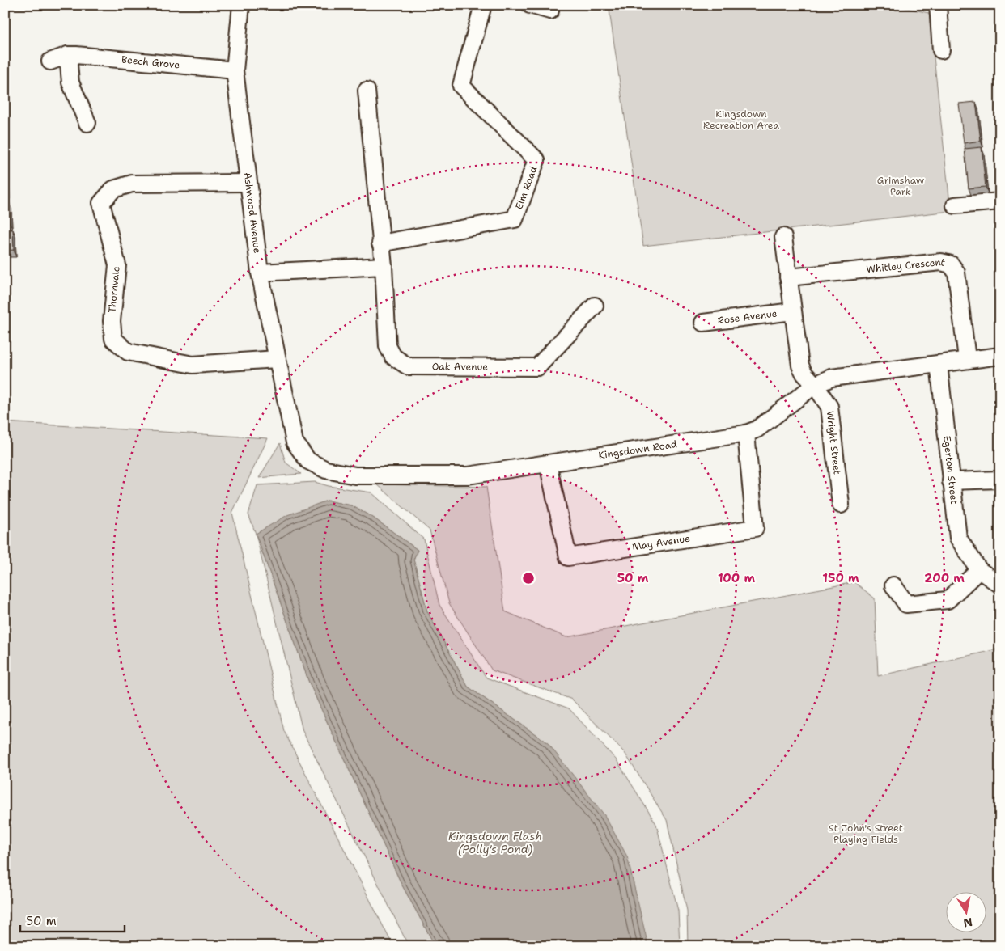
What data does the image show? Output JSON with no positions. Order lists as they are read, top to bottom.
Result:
{
  "streets": {
    "street": [
      "Beech Grove",
      "Elm Road",
      "Ashwood Avenue",
      "Whitley Crescent",
      "Thornvale",
      "Rose Avenue",
      "Oak Avenue",
      "Wright Street",
      "Kingsdown Road",
      "Egerton Street",
      "May Avenue"
    ]
  },
  "crossings": [
    ["Beech Grove", "Ashwood Avenue"],
    ["Elm Road", "Oak Avenue"],
    ["Ashwood Avenue", "Thornvale"],
    ["Ashwood Avenue", "Kingsdown Road"],
    ["Whitley Crescent", "Kingsdown Road"],
    ["Wright Street", "Kingsdown Road"],
    ["Kingsdown Road", "Egerton Street"],
    ["Kingsdown Road", "May Avenue"]
  ],
  "water": ["Kingsdown Flash (Polly's Pond)"],
  "parks": ["Kingsdown Recreation Area", "Grimshaw Park", "St John's Street Playing Fields"],
  "scale_bar": "50 m",
  "north": "bottom",
  "rings": [
    "50 m",
    "100 m",
    "150 m",
    "200 m"
  ]
}
